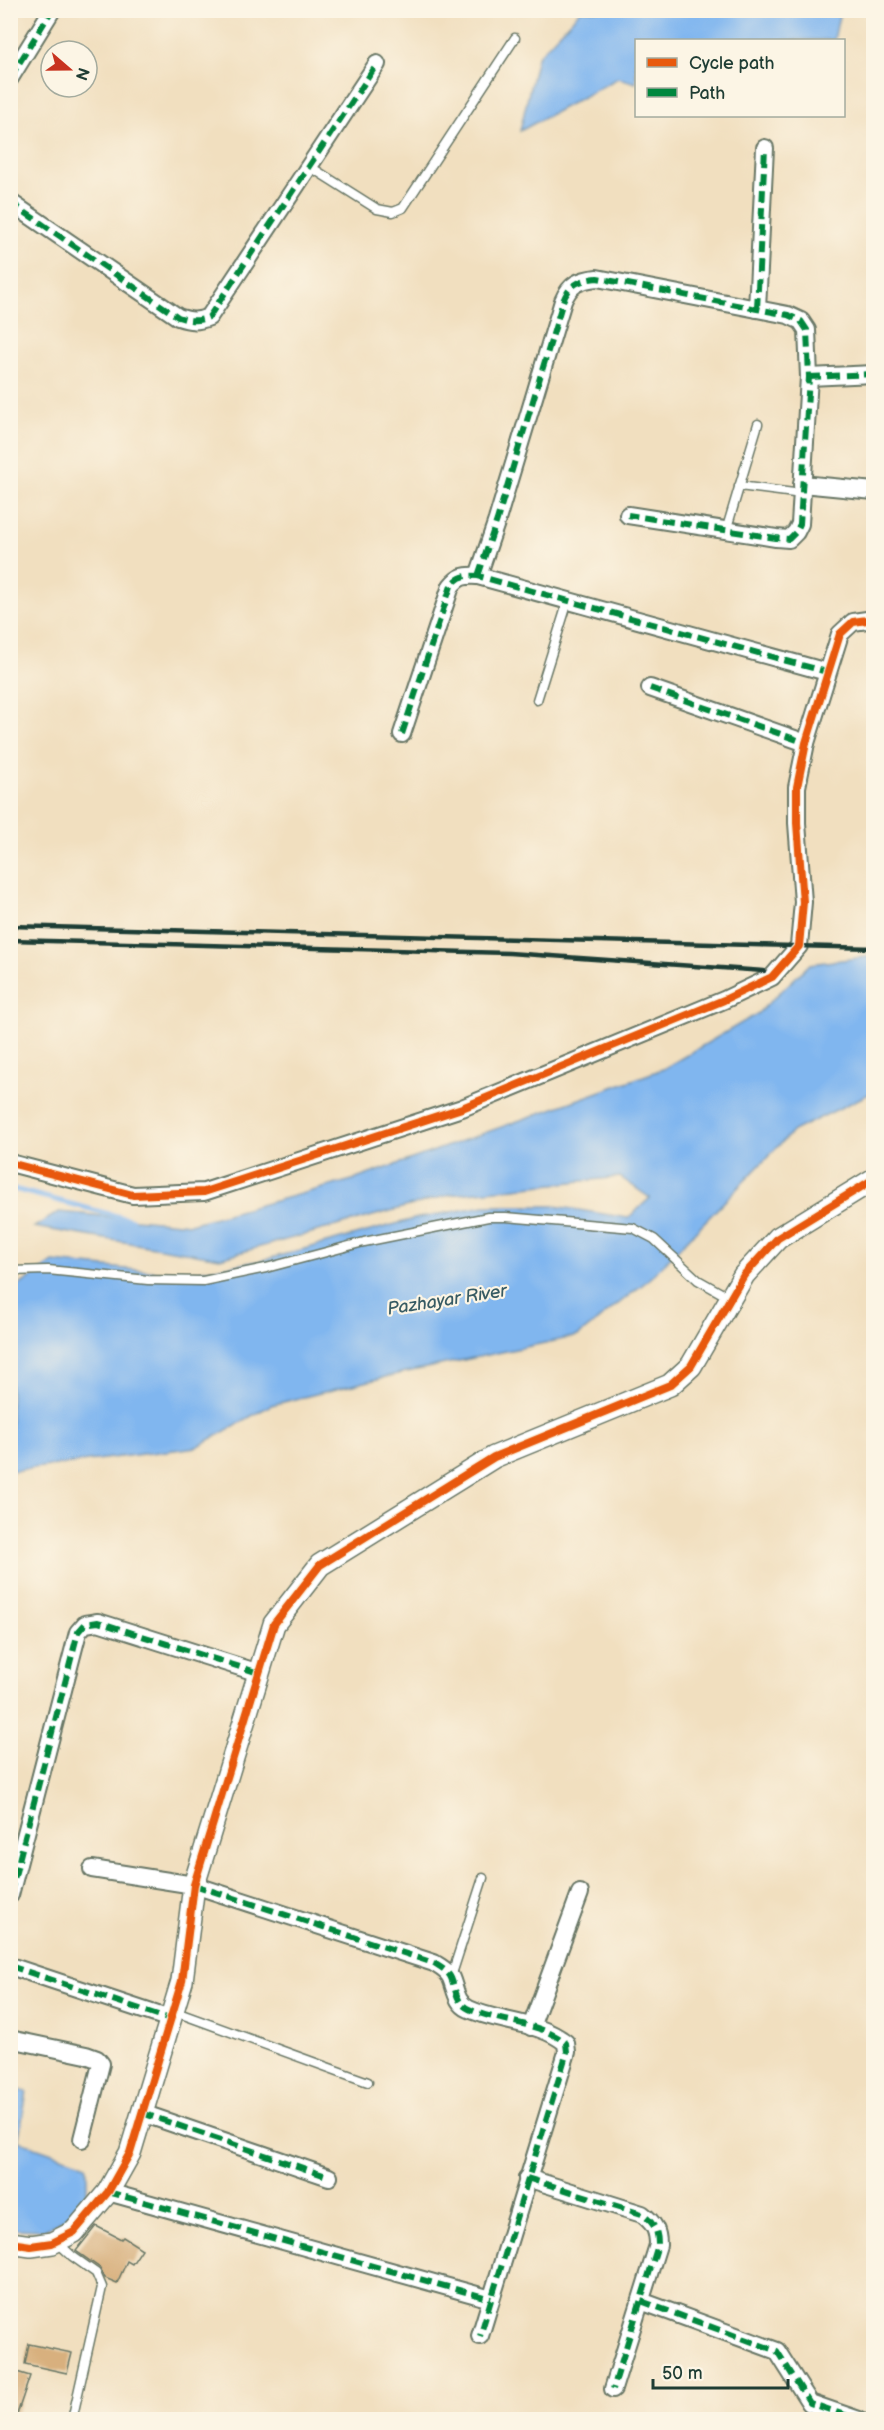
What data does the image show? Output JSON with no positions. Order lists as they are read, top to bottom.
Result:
{
  "water": ["Pazhayar River"],
  "legend": ["Cycle path", "Path"],
  "scale_bar": "50 m",
  "north": "right"
}
